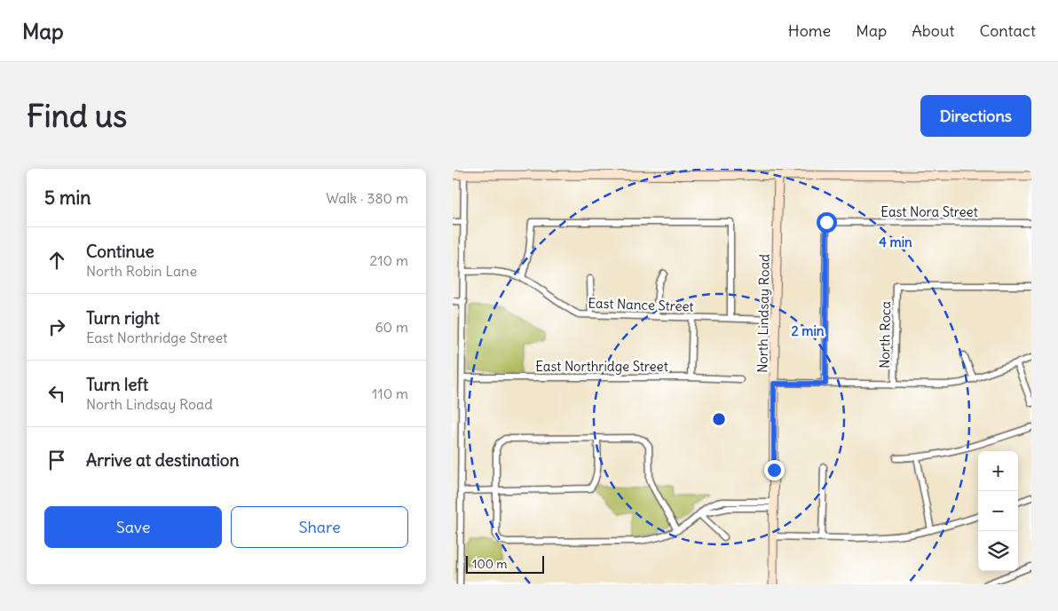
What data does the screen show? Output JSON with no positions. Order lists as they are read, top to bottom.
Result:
{
  "streets": {
    "main road": ["North Lindsay Road"],
    "street": [
      "East Nora Street",
      "East Nance Street",
      "North Roca",
      "East Northridge Street"
    ]
  },
  "crossings": [
    ["East Nance Street", "North Lindsay Road"]
  ],
  "scale_bar": "100 m",
  "page": {
    "header": "Map",
    "nav": [
      "Home",
      "Map",
      "About",
      "Contact"
    ],
    "buttons": [
      "Directions",
      ["Save", "Share"]
    ],
    "title": "Find us",
    "heading": ["5 min", "Walk · 380 m"],
    "list": [
      ["Continue", "North Robin Lane", "210 m"],
      ["Turn right", "East Northridge Street", "60 m"],
      ["Turn left", "North Lindsay Road", "110 m"],
      "Arrive at destination"
    ],
    "map_buttons": ["+", "−"],
    "scale": "100 m"
  },
  "rings": ["4 min", "2 min"]
}
